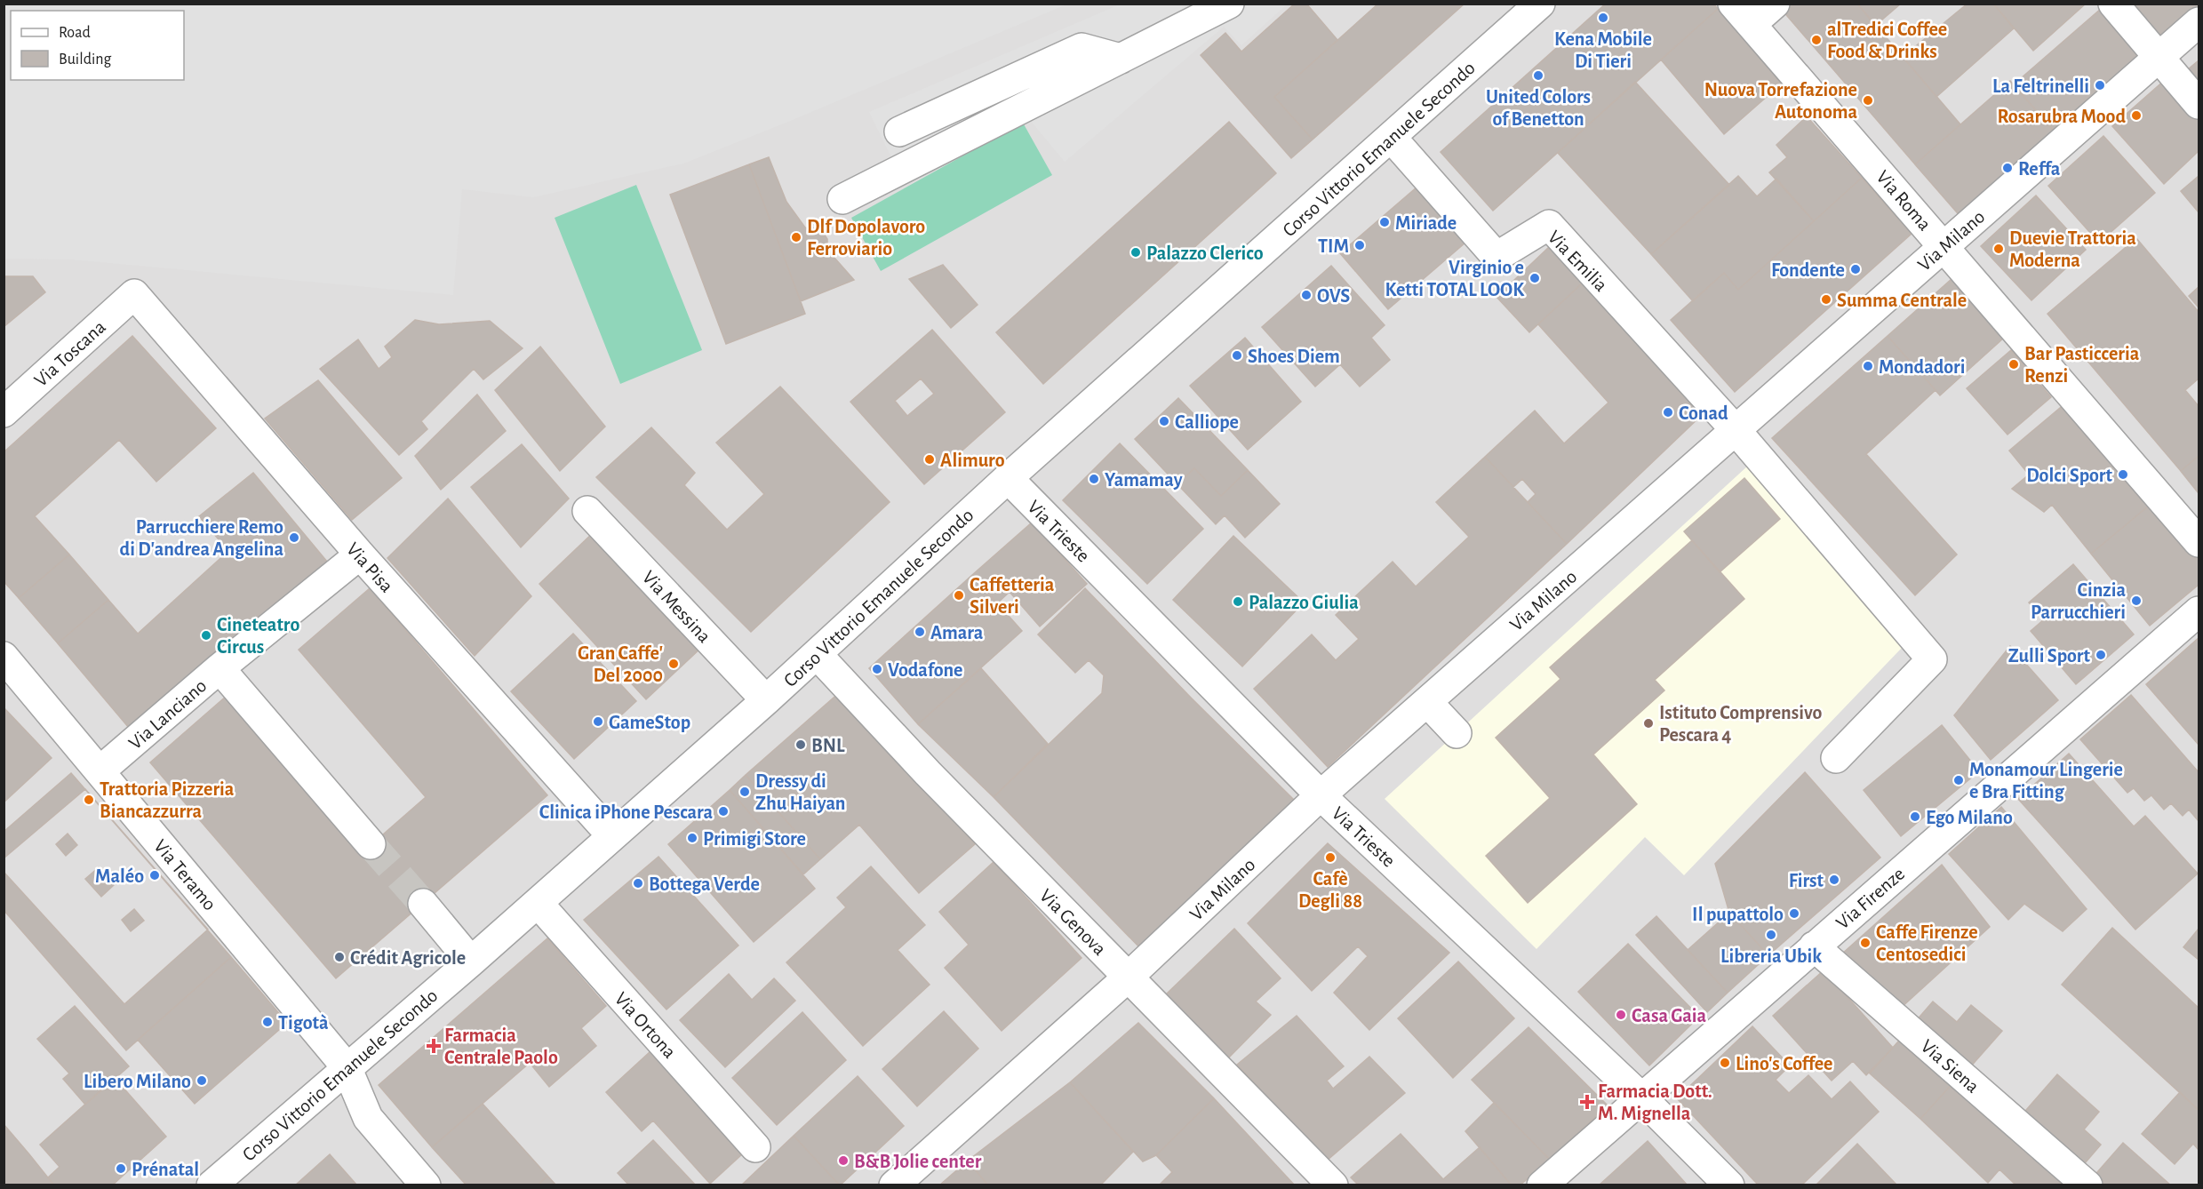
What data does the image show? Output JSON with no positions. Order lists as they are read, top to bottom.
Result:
{
  "streets": {
    "street": [
      "Corso Vittorio Emanuele Secondo",
      "Via Roma",
      "Via Milano",
      "Via Emilia",
      "Via Toscana",
      "Via Trieste",
      "Via Pisa",
      "Via Messina",
      "Via Lanciano",
      "Via Teramo",
      "Via Firenze",
      "Via Genova",
      "Via Ortona",
      "Via Siena"
    ]
  },
  "crossings": [
    ["Corso Vittorio Emanuele Secondo", "Via Emilia"],
    ["Corso Vittorio Emanuele Secondo", "Via Trieste"],
    ["Corso Vittorio Emanuele Secondo", "Via Pisa"],
    ["Corso Vittorio Emanuele Secondo", "Via Messina"],
    ["Corso Vittorio Emanuele Secondo", "Via Teramo"],
    ["Corso Vittorio Emanuele Secondo", "Via Genova"],
    ["Corso Vittorio Emanuele Secondo", "Via Ortona"],
    ["Via Roma", "Via Milano"],
    ["Via Milano", "Via Emilia"],
    ["Via Milano", "Via Trieste"],
    ["Via Milano", "Via Genova"],
    ["Via Toscana", "Via Pisa"],
    ["Via Trieste", "Via Firenze"],
    ["Via Pisa", "Via Lanciano"],
    ["Via Lanciano", "Via Teramo"],
    ["Via Firenze", "Via Siena"]
  ],
  "places": {
    "other": [
      "Kena Mobile Di Tieri",
      "alTredici Coffee Food & Drinks",
      "United Colors of Benetton",
      "La Feltrinelli",
      "Nuova Torrefazione Autonoma",
      "Rosarubra Mood",
      "Reffa",
      "Miriade",
      "Dlf Dopolavoro Ferroviario",
      "TIM",
      "Duevie Trattoria Moderna",
      "Palazzo Clerico",
      "Fondente",
      "Virginio e Ketti TOTAL LOOK",
      "OVS",
      "Summa Centrale",
      "Shoes Diem",
      "Bar Pasticceria Renzi",
      "Mondadori",
      "Conad",
      "Calliope",
      "Alimuro",
      "Dolci Sport",
      "Yamamay",
      "Parrucchiere Remo di D'andrea Angelina",
      "Caffetteria Silveri",
      "Cinzia Parrucchieri",
      "Palazzo Giulia",
      "Amara",
      "Cineteatro Circus",
      "Zulli Sport",
      "Gran Caffe' Del 2000",
      "Vodafone",
      "GameStop",
      "Istituto Comprensivo Pescara 4",
      "BNL",
      "Monamour Lingerie e Bra Fitting",
      "Dressy di Zhu Haiyan",
      "Trattoria Pizzeria Biancazzurra",
      "Clinica iPhone Pescara",
      "Ego Milano",
      "Primigi Store",
      "Cafè Degli 88",
      "Maléo",
      "First",
      "Bottega Verde",
      "Il pupattolo",
      "Libreria Ubik",
      "Caffe Firenze Centosedici",
      "Crédit Agricole",
      "Casa Gaia",
      "Tigotà",
      "Lino's Coffee",
      "Libero Milano",
      "B&B Jolie center",
      "Prénatal"
    ],
    "health": ["Farmacia Centrale Paolo", "Farmacia Dott. M. Mignella"]
  },
  "legend": ["Road", "Building"]
}
